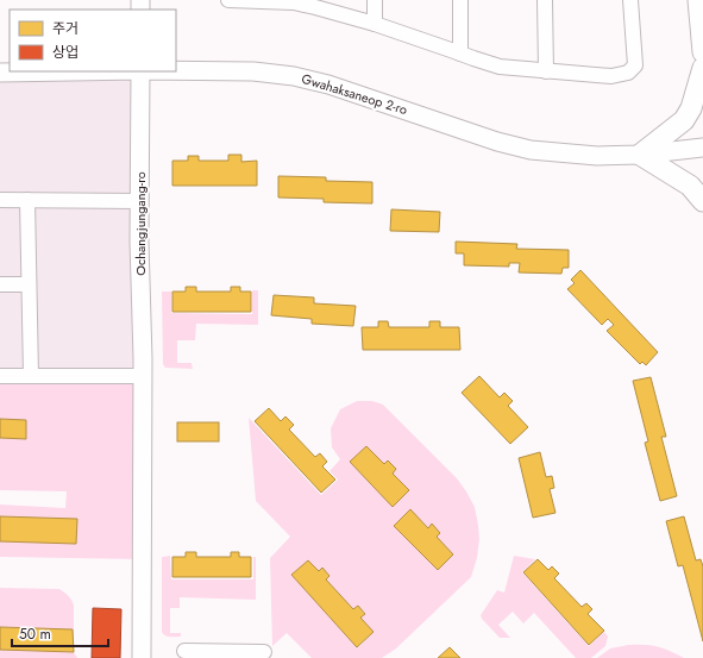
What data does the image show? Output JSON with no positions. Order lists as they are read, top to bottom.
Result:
{
  "streets": {
    "street": ["Gwahaksaneop 2-ro", "Ochangjungang-ro"]
  },
  "legend": ["주거", "상업"],
  "scale_bar": "50 m"
}
